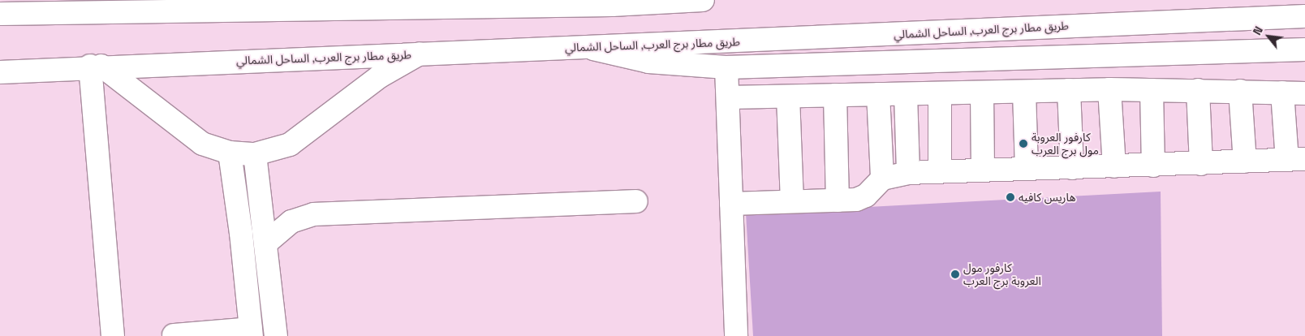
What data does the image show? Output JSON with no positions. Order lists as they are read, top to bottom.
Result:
{
  "streets": {
    "main road": ["طريق مطار برج العرب, الساحل الشمالي"]
  },
  "places": ["كارفور العروبة مول برج العرب", "هاريس كافيه", "كارفور مول العروبة برج العرب"],
  "north": "top left"
}
